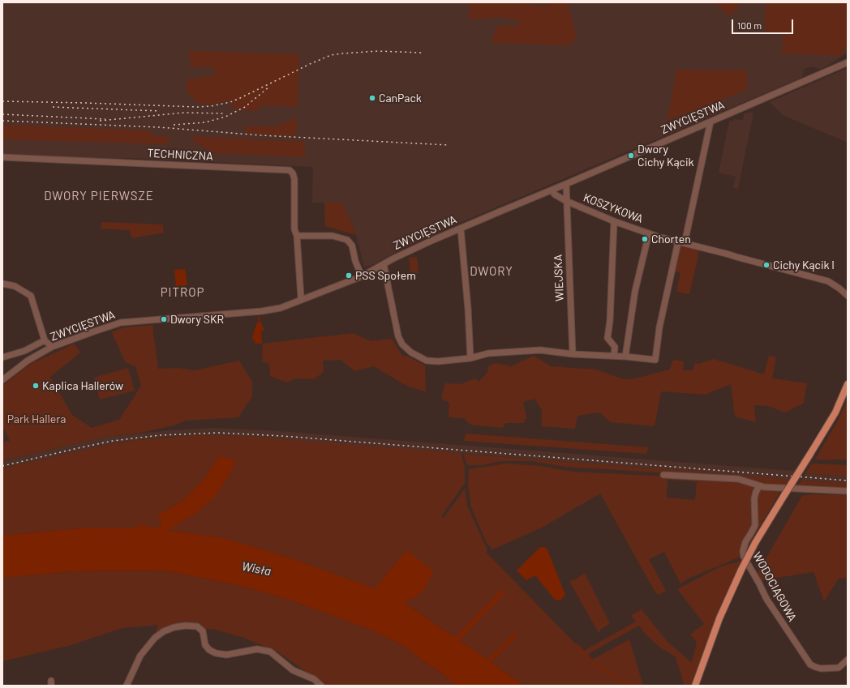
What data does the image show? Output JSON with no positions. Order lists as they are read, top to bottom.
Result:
{
  "streets": {
    "street": [
      "ZWYCIĘSTWA",
      "TECHNICZNA",
      "KOSZYKOWA",
      "WIEJSKA",
      "WODOCIĄGOWA"
    ]
  },
  "crossings": [
    ["ZWYCIĘSTWA", "TECHNICZNA"],
    ["ZWYCIĘSTWA", "KOSZYKOWA"],
    ["KOSZYKOWA", "WIEJSKA"]
  ],
  "districts": ["DWORY PIERWSZE", "DWORY", "PITROP"],
  "water": ["Wisła"],
  "parks": ["Park Hallera"],
  "places": [
    "CanPack",
    "Dwory Cichy Kącik",
    "Chorten",
    "Cichy Kącik I",
    "PSS Społem",
    "Dwory SKR",
    "Kaplica Hallerów"
  ],
  "scale_bar": "100 m"
}
